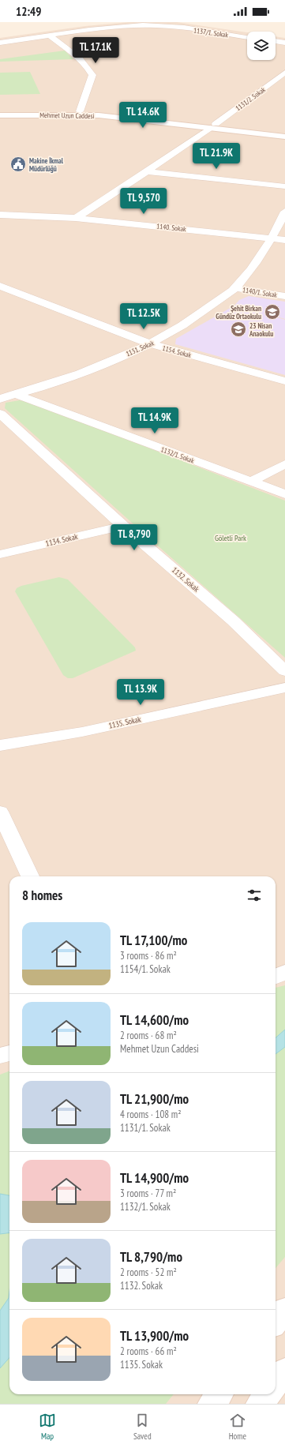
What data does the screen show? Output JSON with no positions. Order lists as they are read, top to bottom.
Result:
{
  "streets": {
    "main road": ["Mehmet Uzun Caddesi"],
    "street": [
      "1137/1. Sokak",
      "1131/2. Sokak",
      "1140. Sokak",
      "1140/1. Sokak",
      "1131. Sokak",
      "1154. Sokak",
      "1132/1. Sokak",
      "1134. Sokak",
      "1132. Sokak",
      "1135. Sokak"
    ]
  },
  "crossings": [
    ["1131/2. Sokak", "Mehmet Uzun Caddesi"],
    ["1131/2. Sokak", "1140. Sokak"],
    ["1140. Sokak", "1131. Sokak"],
    ["1140/1. Sokak", "1131. Sokak"],
    ["1131. Sokak", "1154. Sokak"],
    ["1131. Sokak", "1132/1. Sokak"],
    ["1134. Sokak", "1132. Sokak"]
  ],
  "parks": ["Göletli Park"],
  "places": {
    "public building": ["Makine İkmal Müdürlüğü"],
    "school or university": ["Şehit Birkan Gündüz Ortaokulu", "23 Nisan Anaokulu"]
  },
  "page": {
    "status": "12:49",
    "price": [
      "TL 17.1K",
      "TL 14.6K",
      "TL 21.9K",
      "TL 9,570",
      "TL 12.5K",
      "TL 14.9K",
      "TL 8,790",
      "TL 13.9K"
    ],
    "heading": "8 homes",
    "list": [
      {
        "name": "TL 17,100/mo",
        "note": "3 rooms · 86 m² · 1154/1. Sokak"
      },
      {
        "name": "TL 14,600/mo",
        "note": "2 rooms · 68 m² · Mehmet Uzun Caddesi"
      },
      {
        "name": "TL 21,900/mo",
        "note": "4 rooms · 108 m² · 1131/1. Sokak"
      },
      {
        "name": "TL 14,900/mo",
        "note": "3 rooms · 77 m² · 1132/1. Sokak"
      },
      {
        "name": "TL 8,790/mo",
        "note": "2 rooms · 52 m² · 1132. Sokak"
      },
      {
        "name": "TL 13,900/mo",
        "note": "2 rooms · 66 m² · 1135. Sokak"
      }
    ],
    "tabs": ["Map", "Saved", "Home"]
  }
}
